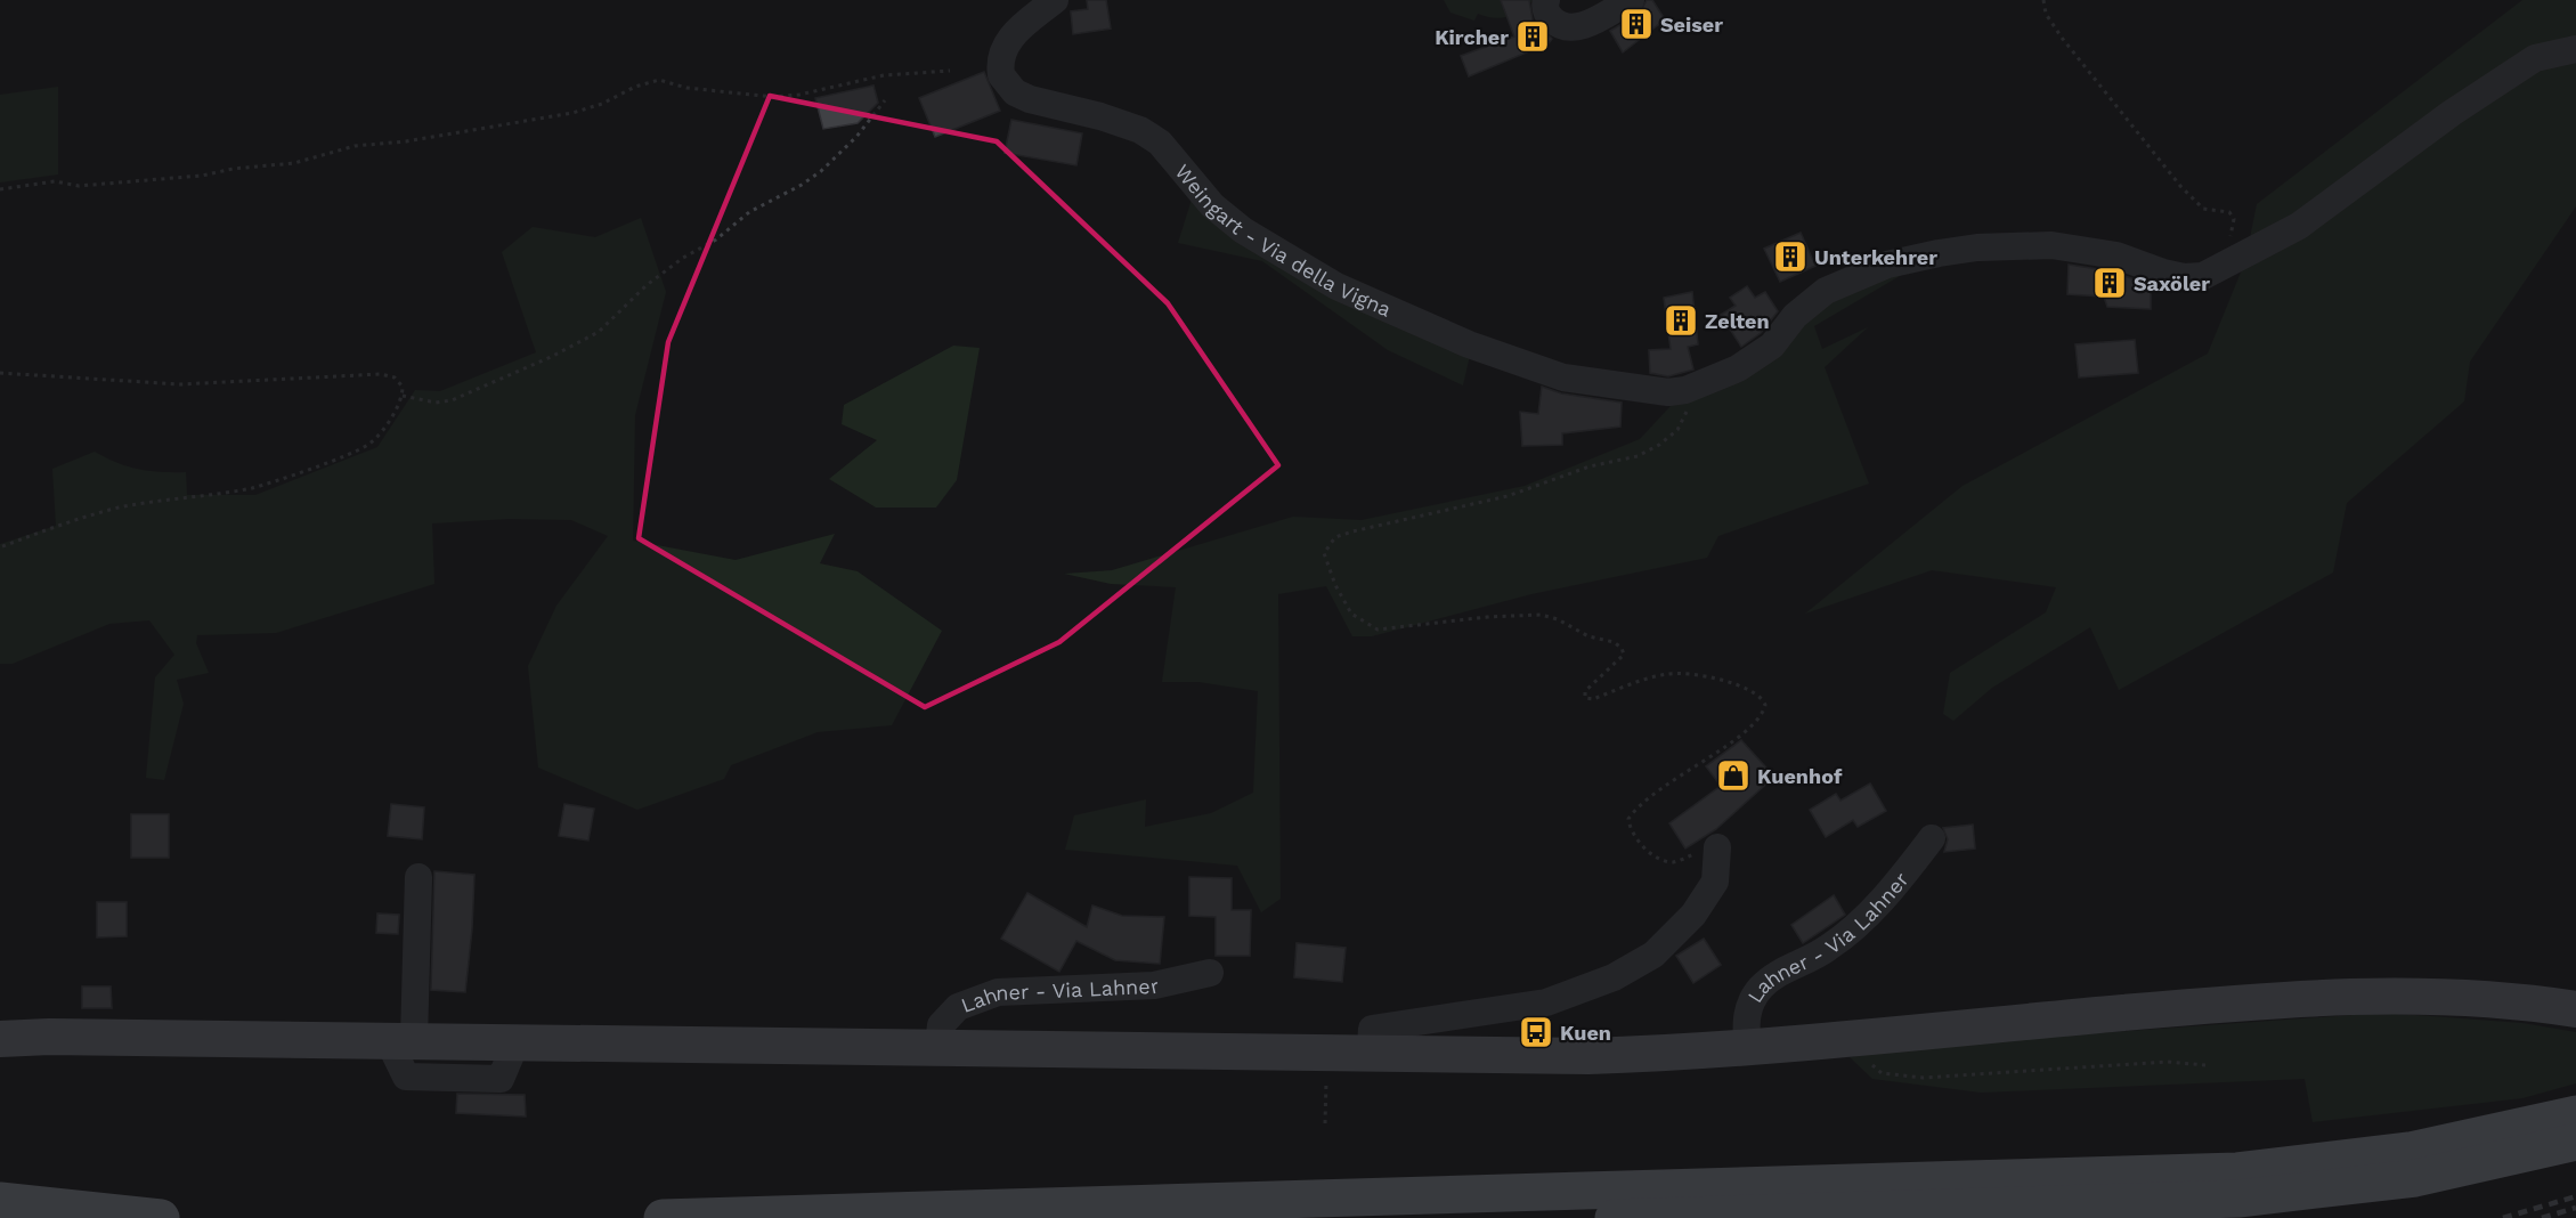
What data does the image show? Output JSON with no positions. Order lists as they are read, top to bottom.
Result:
{
  "streets": {
    "street": ["Weingart - Via della Vigna", "Lahner - Via Lahner"]
  },
  "places": {
    "building": [
      "Seiser",
      "Kircher",
      "Unterkehrer",
      "Saxöler",
      "Zelten"
    ],
    "shop": ["Kuenhof"],
    "bus stop": ["Kuen"]
  }
}
